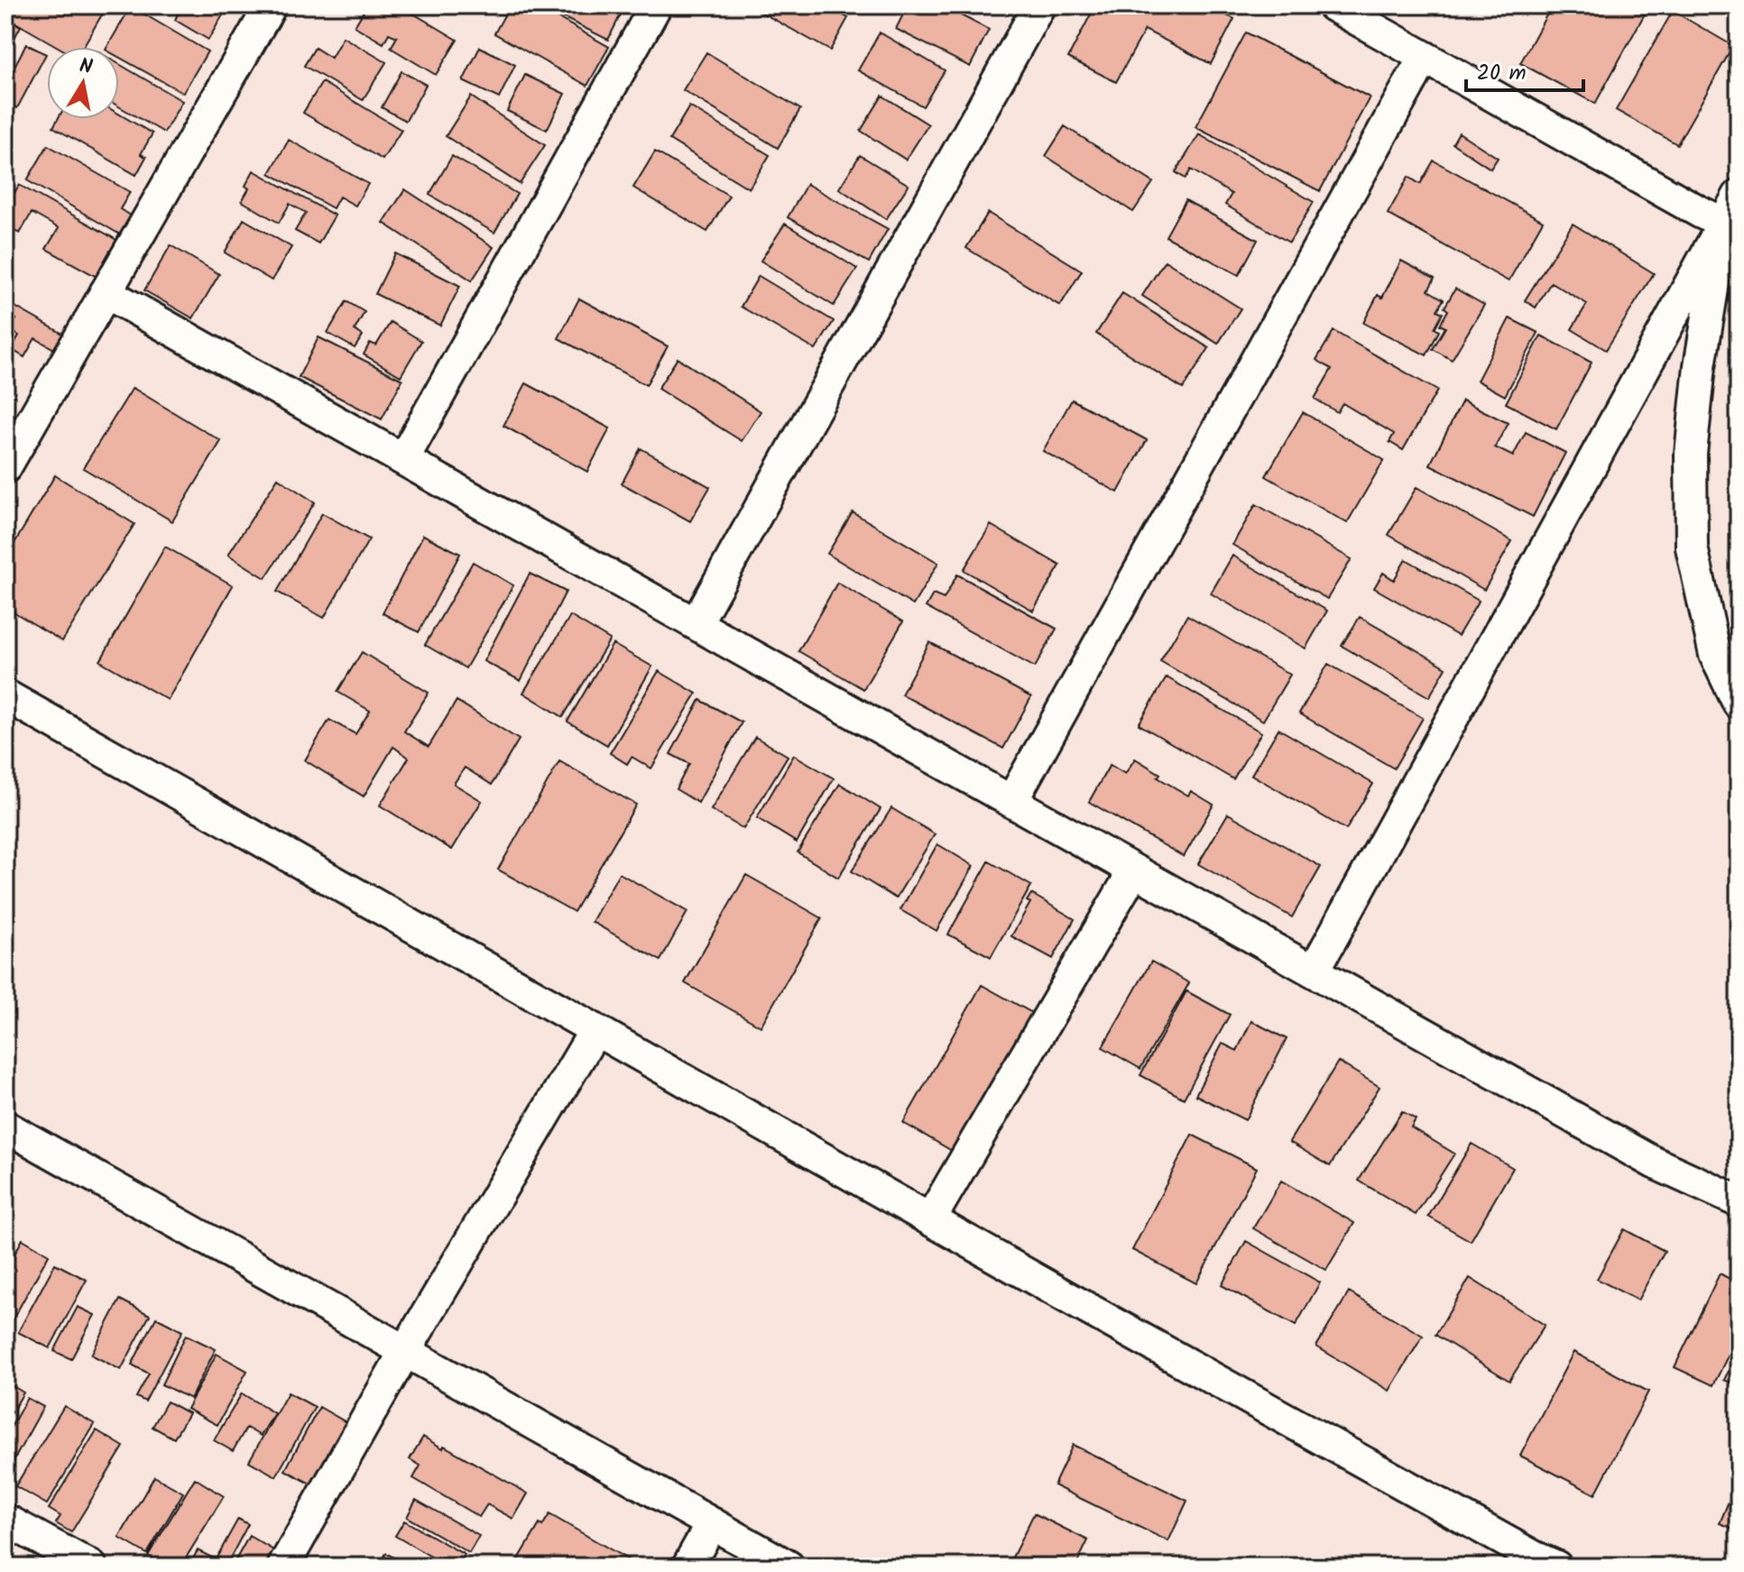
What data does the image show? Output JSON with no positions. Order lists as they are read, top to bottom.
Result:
{
  "scale_bar": "20 m",
  "north": "top"
}
